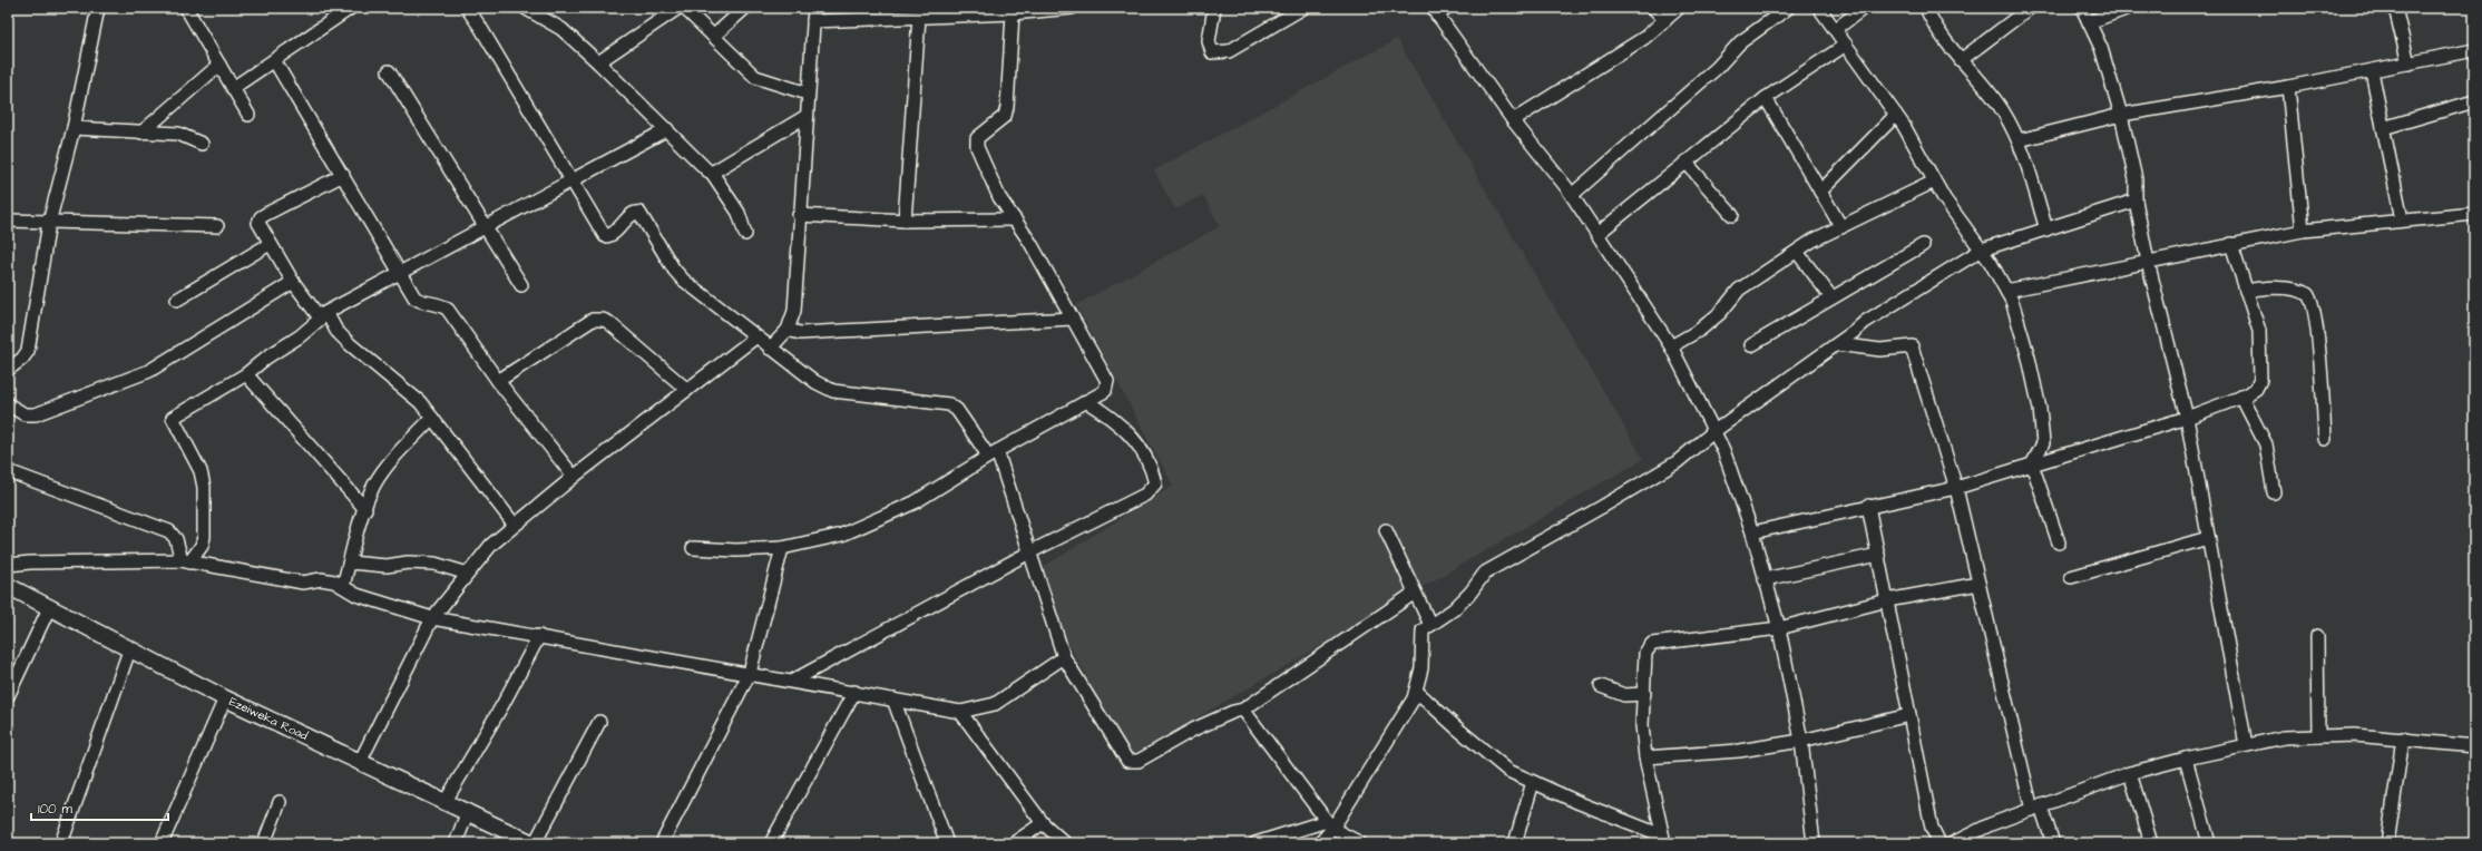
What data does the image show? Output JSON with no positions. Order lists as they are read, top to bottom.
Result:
{
  "streets": {
    "main road": ["Ezeiweka Road"]
  },
  "scale_bar": "100 m"
}
